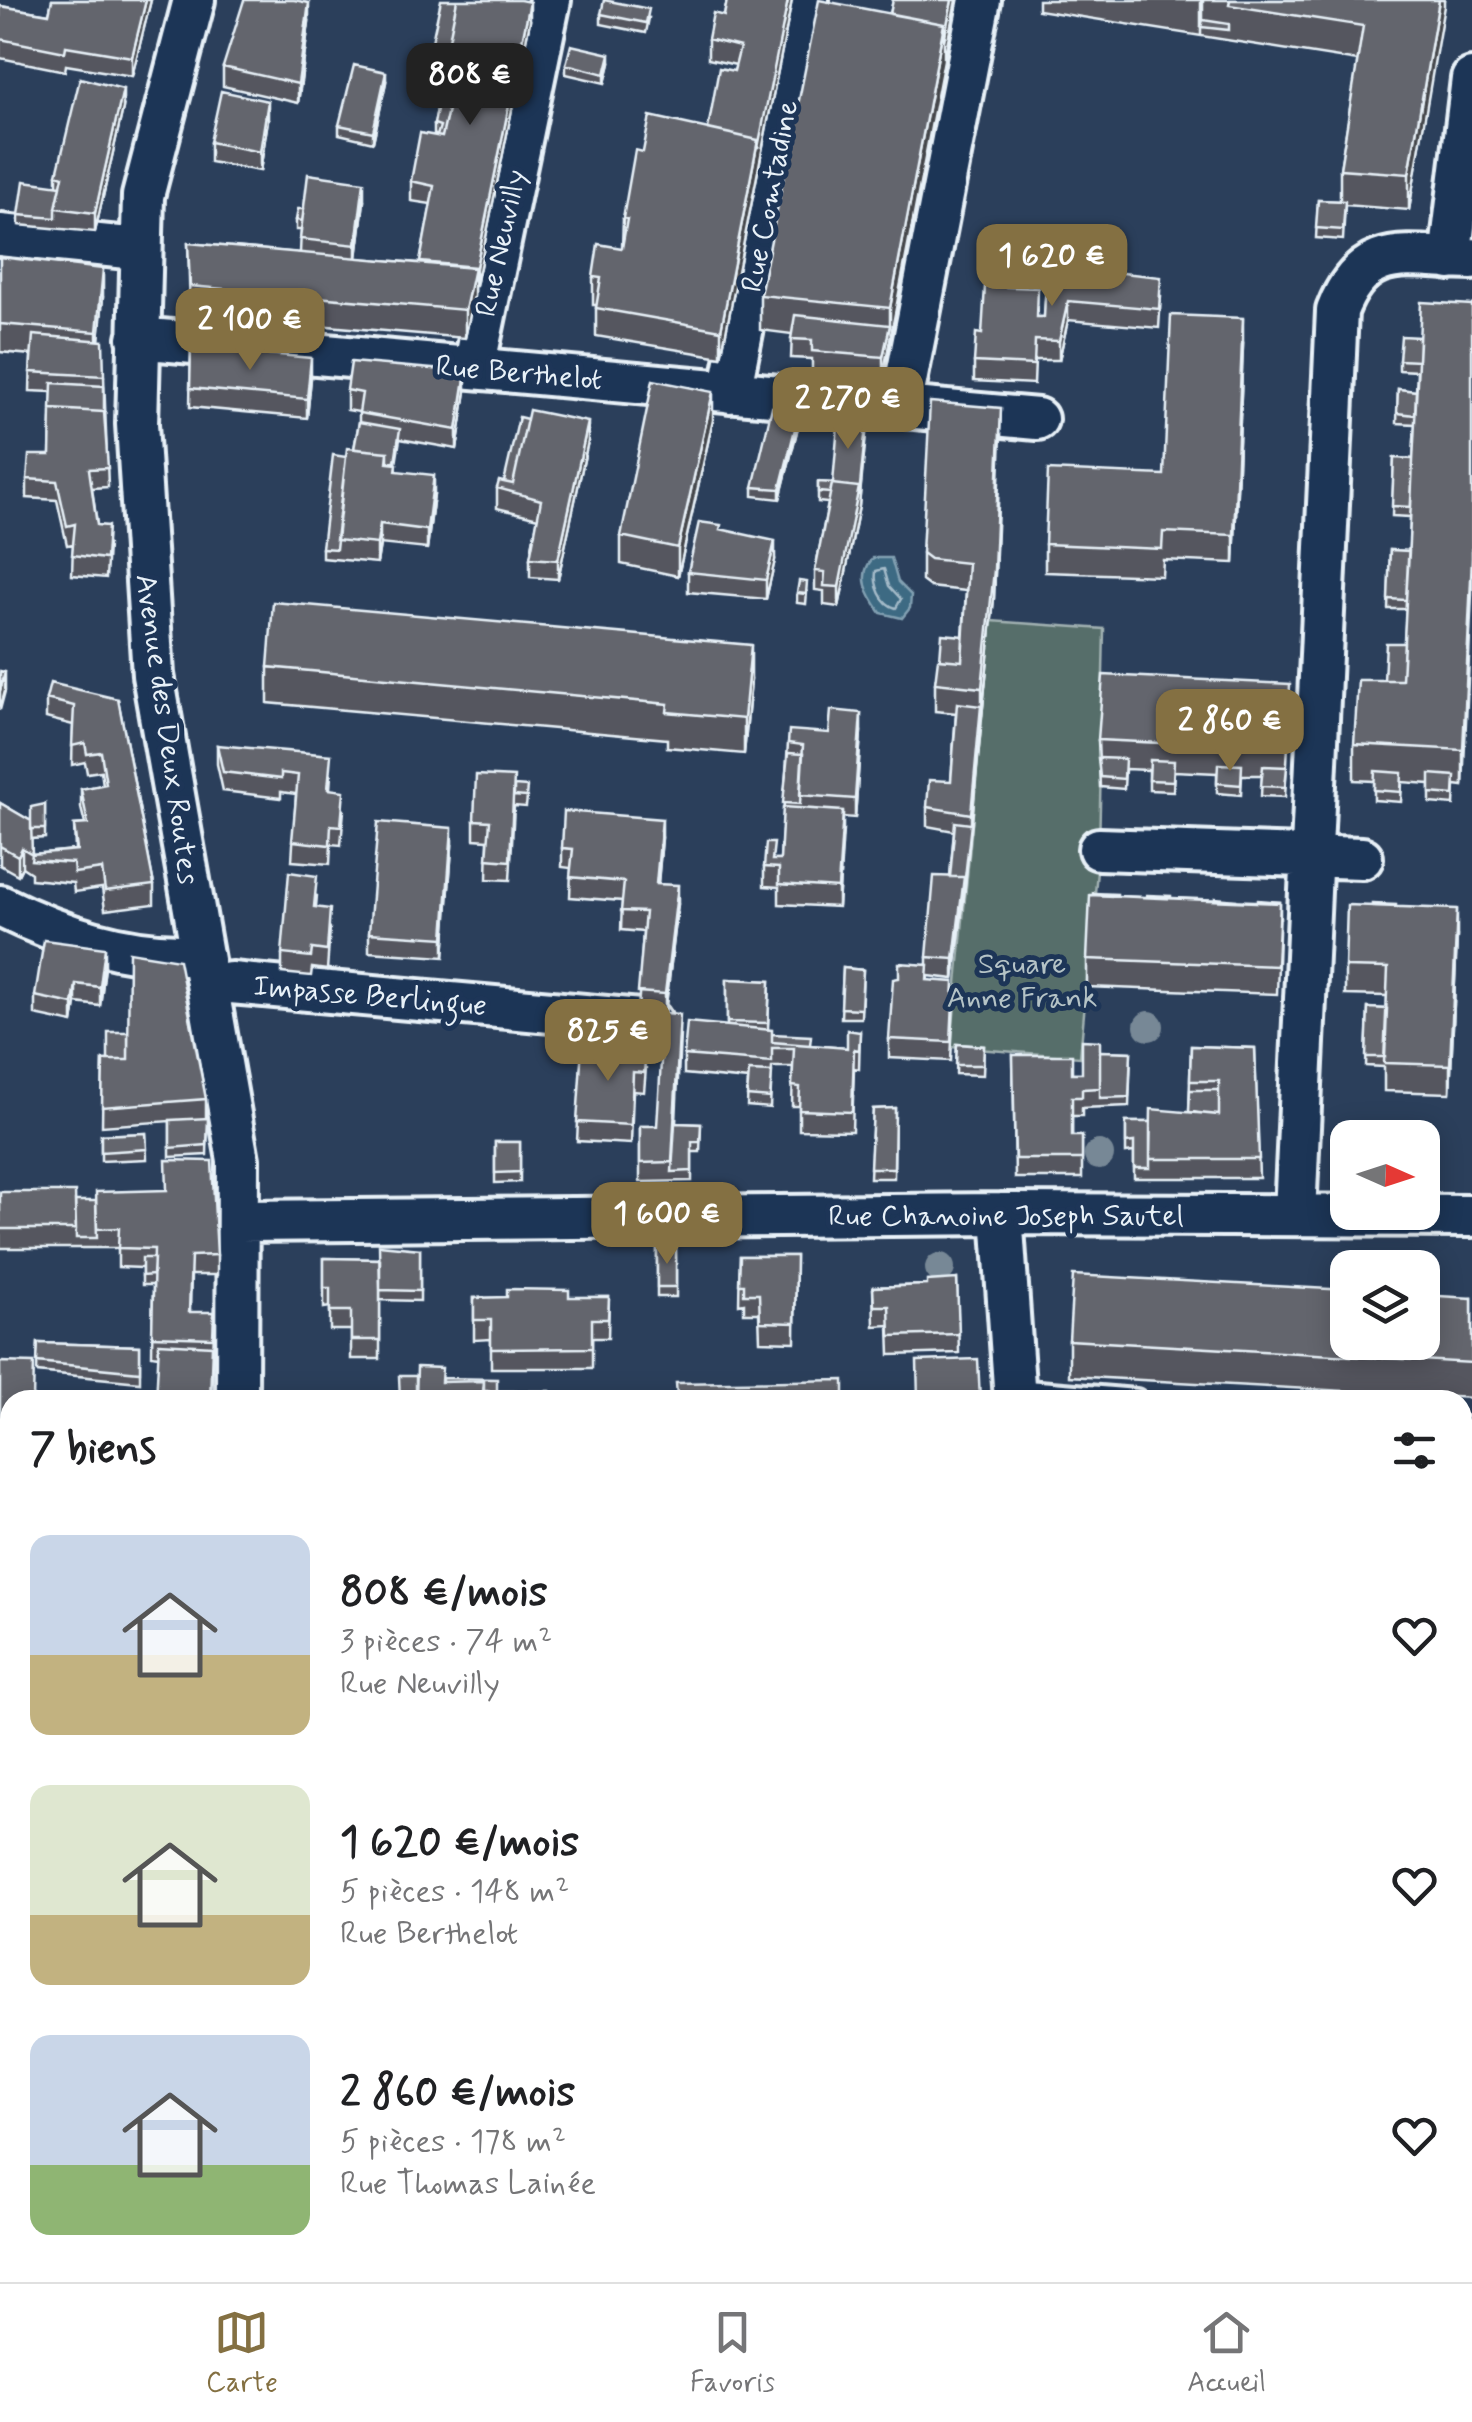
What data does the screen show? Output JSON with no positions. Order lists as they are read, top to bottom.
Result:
{
  "streets": {
    "street": [
      "Rue Comtadine",
      "Rue Neuvilly",
      "Rue Berthelot",
      "Avenue des Deux Routes",
      "Impasse Berlingue",
      "Rue Chanoine Joseph Sautel"
    ]
  },
  "crossings": [
    ["Rue Comtadine", "Rue Berthelot"],
    ["Rue Neuvilly", "Rue Berthelot"],
    ["Rue Berthelot", "Avenue des Deux Routes"],
    ["Avenue des Deux Routes", "Impasse Berlingue"],
    ["Avenue des Deux Routes", "Rue Chanoine Joseph Sautel"]
  ],
  "parks": ["Square Anne Frank"],
  "north": "right",
  "page": {
    "price": [
      "808 €",
      "1 620 €",
      "2 100 €",
      "2 270 €",
      "2 860 €",
      "825 €",
      "1 600 €"
    ],
    "heading": "7 biens",
    "list": [
      {
        "name": "808 €/mois",
        "note": "3 pièces · 74 m² · Rue Neuvilly"
      },
      {
        "name": "1 620 €/mois",
        "note": "5 pièces · 148 m² · Rue Berthelot"
      },
      {
        "name": "2 860 €/mois",
        "note": "5 pièces · 178 m² · Rue Thomas Lainée"
      }
    ],
    "tabs": ["Carte", "Favoris", "Accueil"]
  }
}
